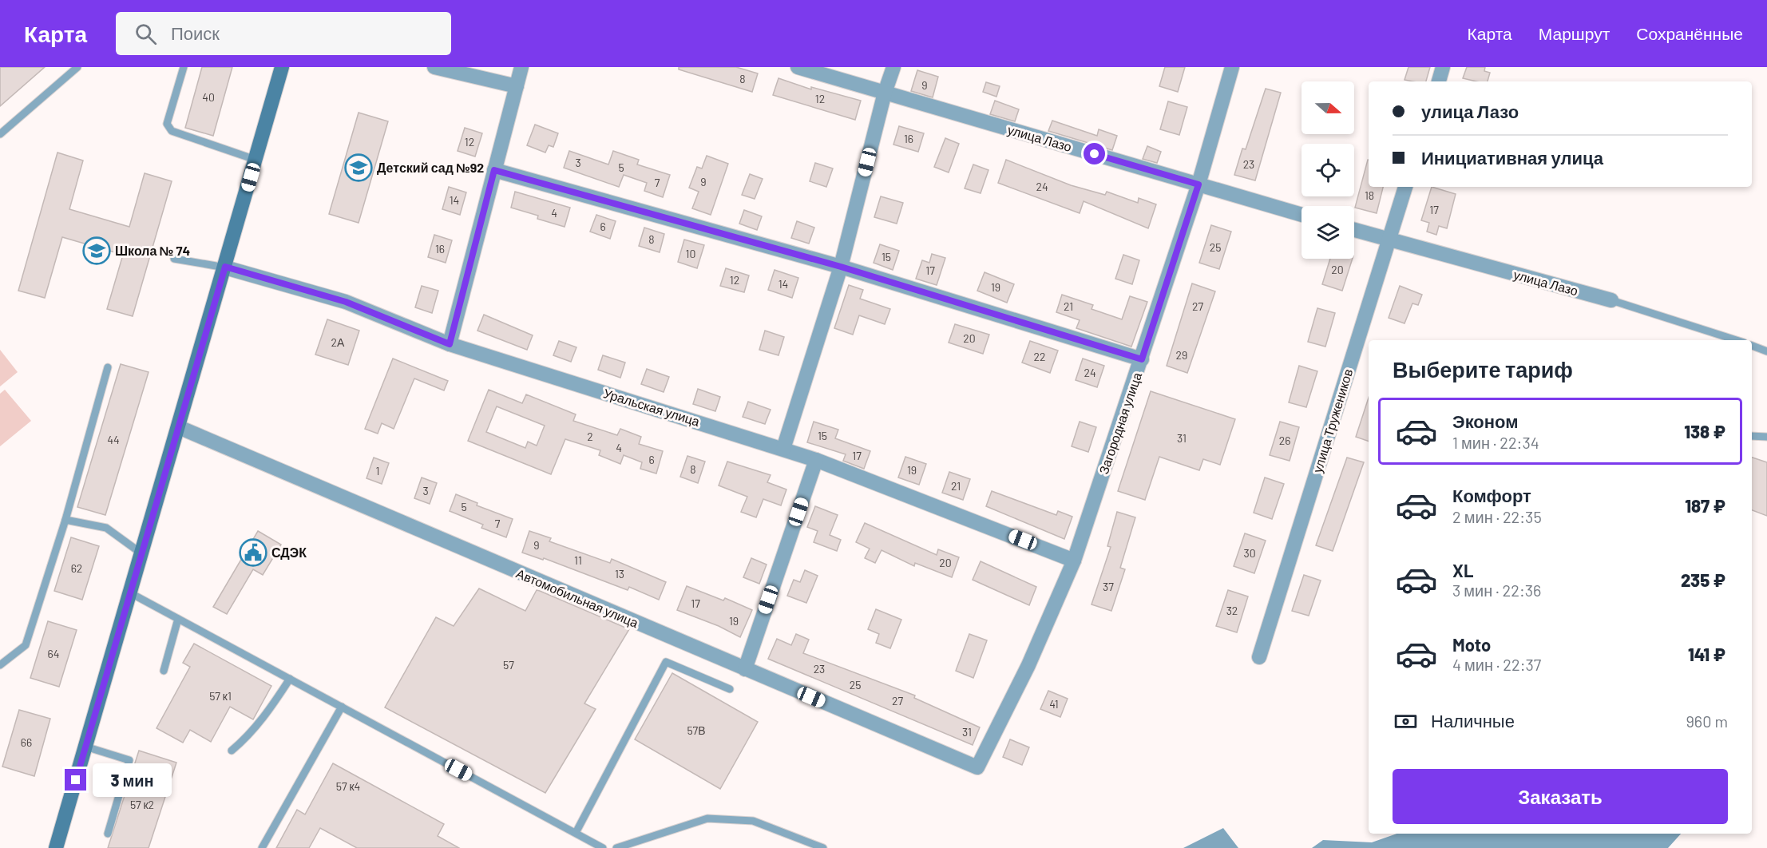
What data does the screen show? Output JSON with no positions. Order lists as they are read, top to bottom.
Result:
{
  "streets": {
    "street": [
      "улица Лазо",
      "Уральская улица",
      "улица Тружеников",
      "Загородная улица",
      "Автомобильная улица"
    ]
  },
  "crossings": [
    ["улица Лазо", "улица Тружеников"],
    ["улица Лазо", "Загородная улица"],
    ["Уральская улица", "Загородная улица"],
    ["Загородная улица", "Автомобильная улица"]
  ],
  "places": {
    "school or university": ["Детский сад №92", "Школа № 74"],
    "public building": ["СДЭК"]
  },
  "house_numbers": [
    "8",
    "9",
    "40",
    "12",
    "16",
    "12",
    "3",
    "23",
    "5",
    "9",
    "7",
    "24",
    "18",
    "14",
    "17",
    "4",
    "6",
    "8",
    "25",
    "16",
    "10",
    "15",
    "20",
    "17",
    "12",
    "14",
    "19",
    "21",
    "27",
    "20",
    "2А",
    "29",
    "22",
    "24",
    "15",
    "2",
    "31",
    "44",
    "26",
    "4",
    "17",
    "6",
    "8",
    "19",
    "1",
    "21",
    "3",
    "5",
    "7",
    "9",
    "30",
    "11",
    "20",
    "62",
    "13",
    "37",
    "17",
    "32",
    "19",
    "64",
    "57",
    "23",
    "25",
    "57 к1",
    "27",
    "41",
    "57В",
    "31",
    "66",
    "57 к4",
    "57 к2"
  ],
  "north": "right",
  "page": {
    "header": "Карта",
    "search": "Поиск",
    "nav": ["Карта", "Маршрут", "Сохранённые"],
    "banner": ["улица Лазо", "Инициативная улица"],
    "heading": "Выберите тариф",
    "list": [
      {
        "name": "Эконом",
        "note": "1 мин · 22:34",
        "value": "138 ₽"
      },
      {
        "name": "Комфорт",
        "note": "2 мин · 22:35",
        "value": "187 ₽"
      },
      {
        "name": "XL",
        "note": "3 мин · 22:36",
        "value": "235 ₽"
      },
      {
        "name": "Moto",
        "note": "4 мин · 22:37",
        "value": "141 ₽"
      }
    ],
    "pay": ["Наличные", "960 m"],
    "buttons": "Заказать",
    "bubble": "3 мин"
  }
}
